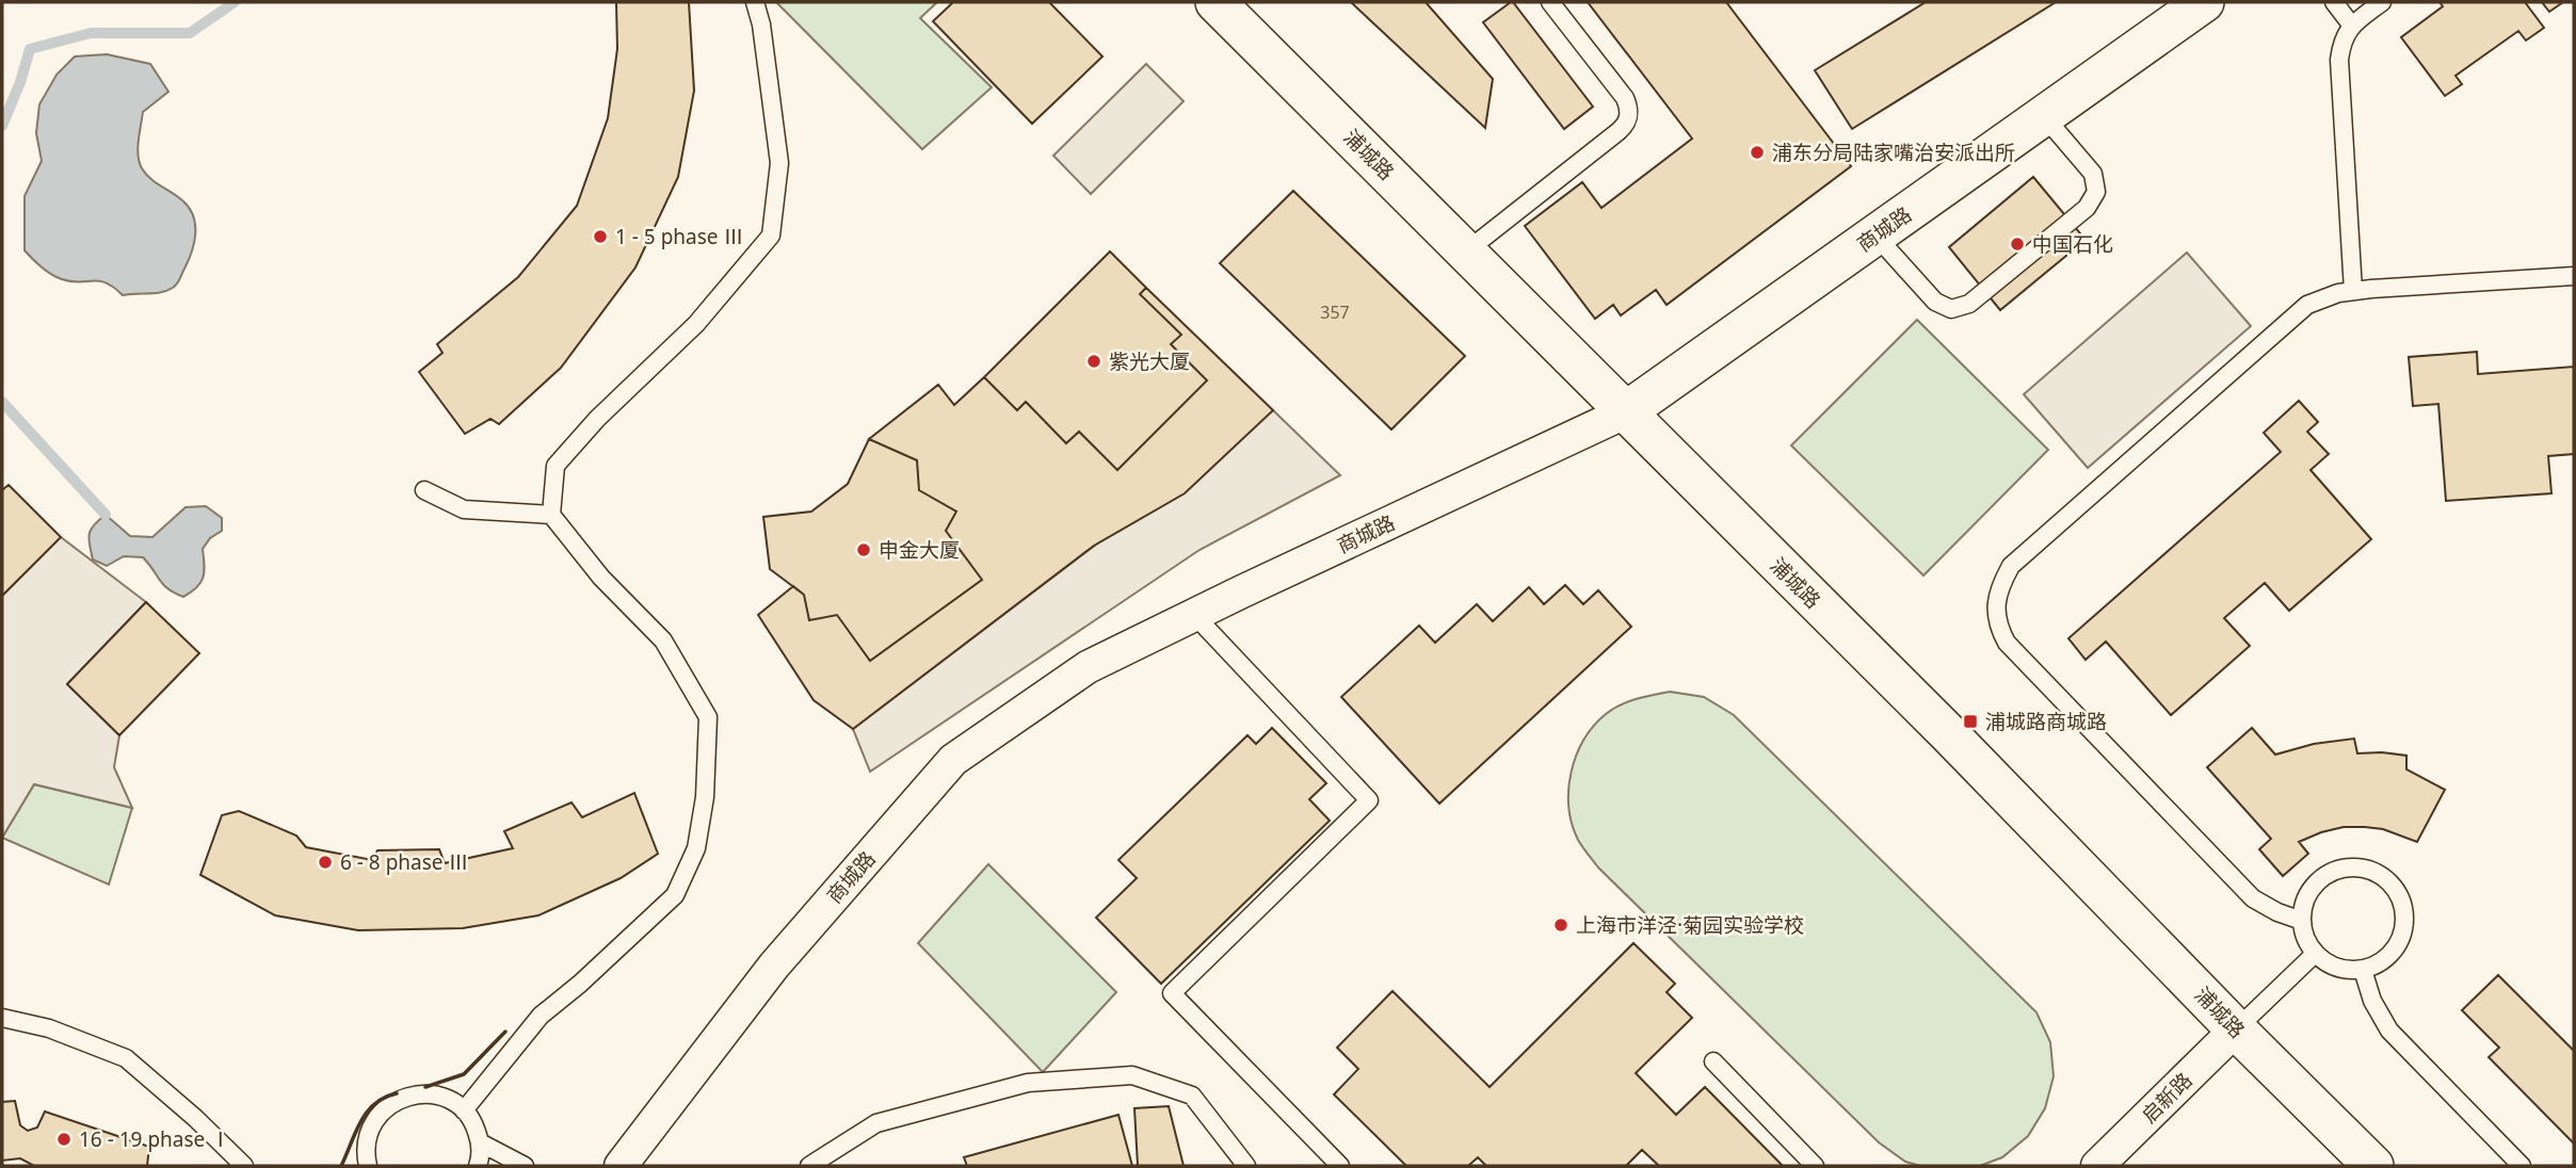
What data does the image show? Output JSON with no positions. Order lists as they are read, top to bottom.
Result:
{
  "streets": {
    "street": ["浦城路", "商城路", "启新路"]
  },
  "crossings": [
    ["浦城路", "商城路"],
    ["浦城路", "启新路"]
  ],
  "places": {
    "other": [
      "浦东分局陆家嘴治安派出所",
      "1 - 5 phase Ⅲ",
      "中国石化",
      "紫光大厦",
      "申金大厦",
      "6 - 8 phase Ⅲ",
      "上海市洋泾·菊园实验学校",
      "16 - 19 phase Ⅰ"
    ],
    "transit": ["浦城路商城路"]
  },
  "house_numbers": ["357"]
}
